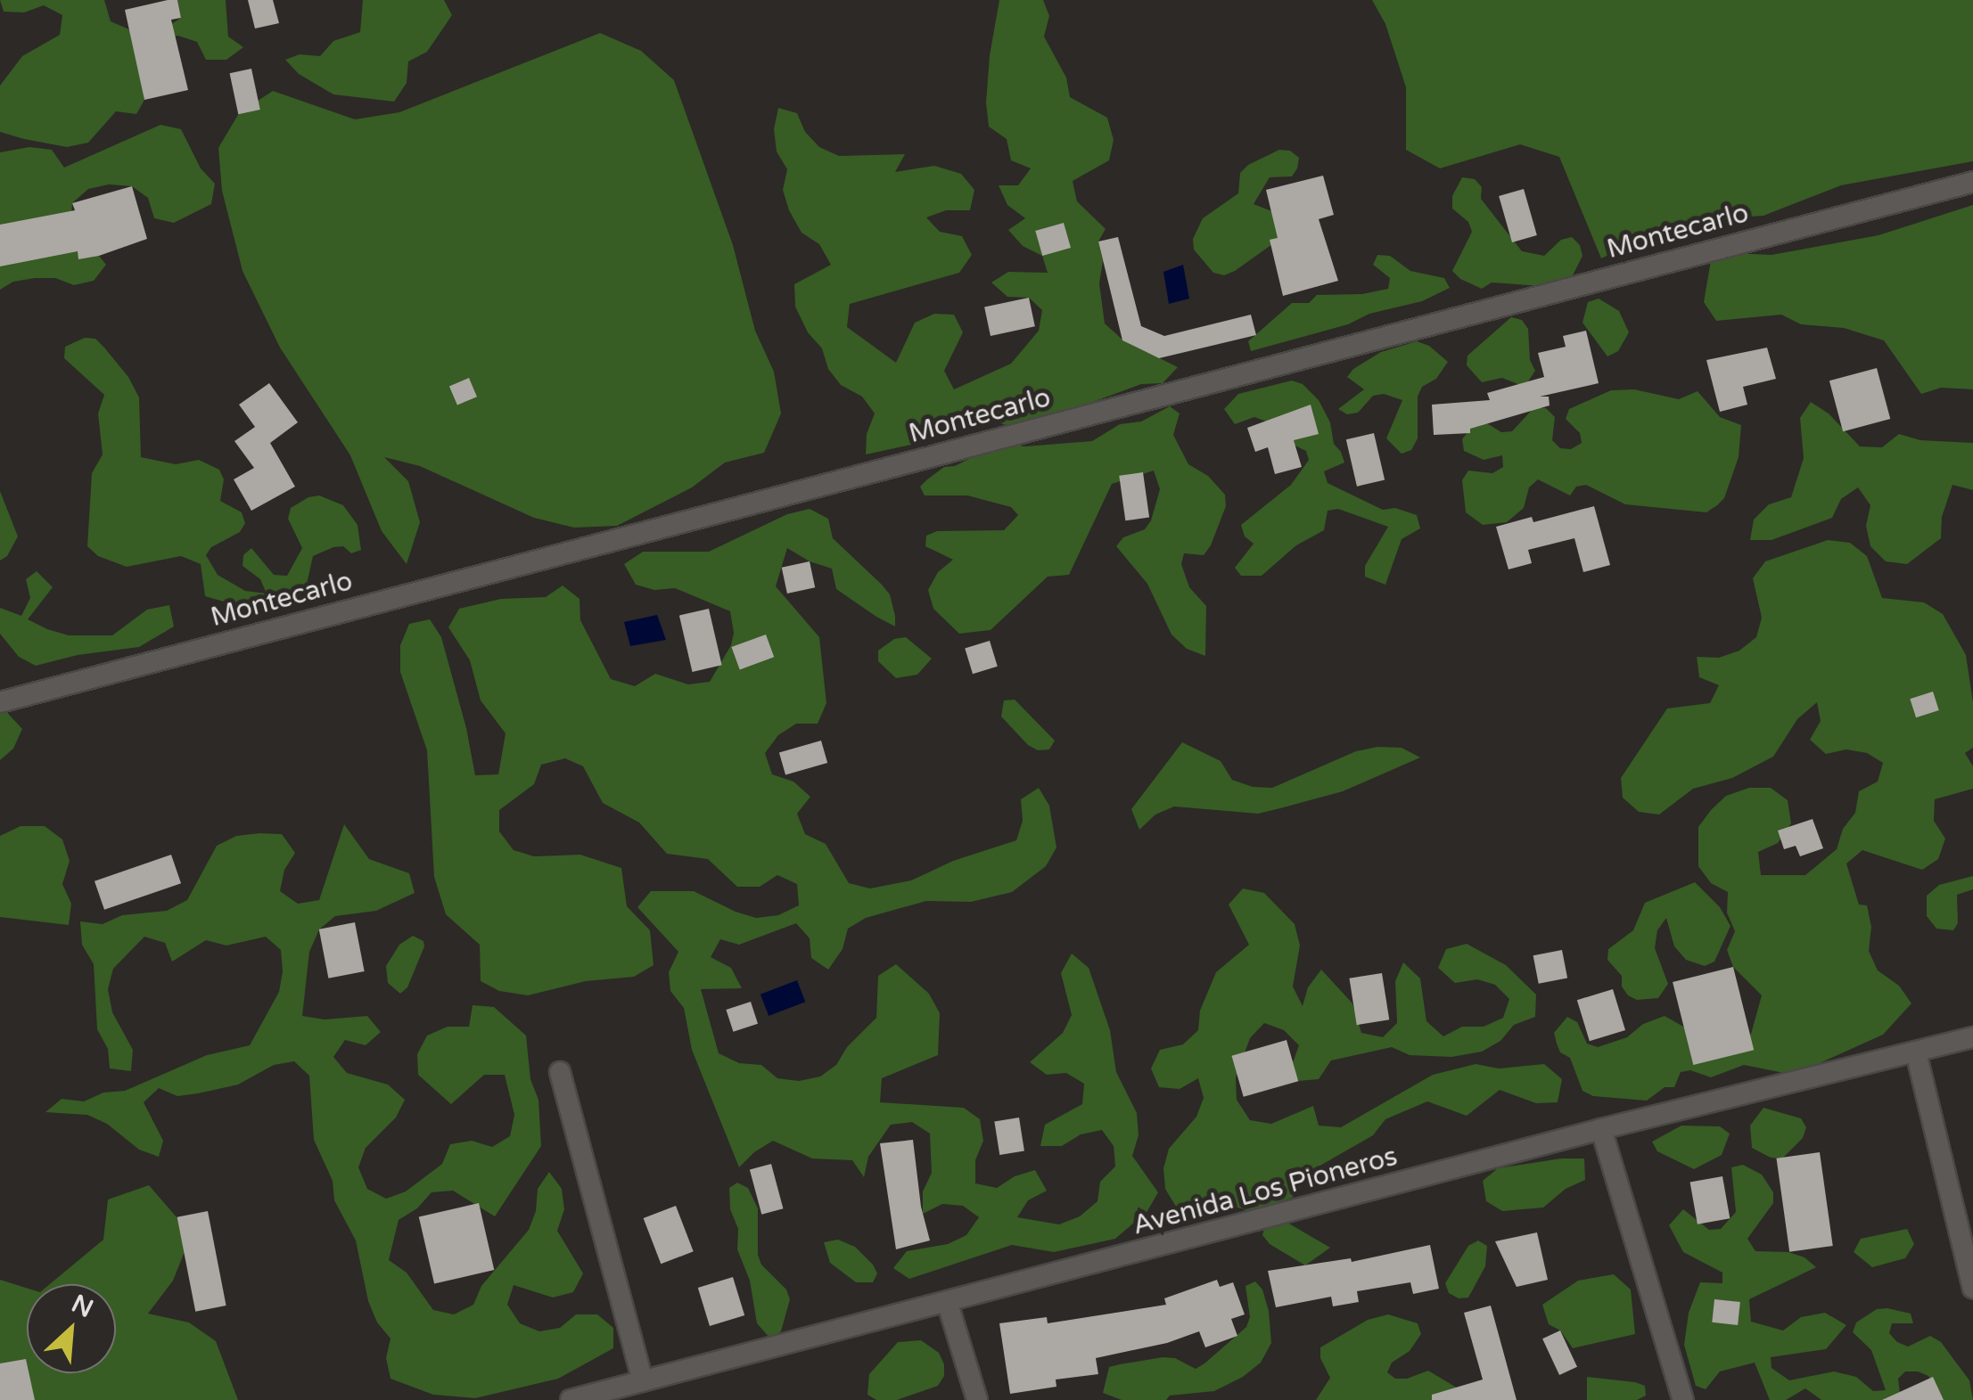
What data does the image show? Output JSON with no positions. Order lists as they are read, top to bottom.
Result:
{
  "streets": {
    "street": ["Montecarlo", "Avenida Los Pioneros"]
  },
  "north": "top right"
}
